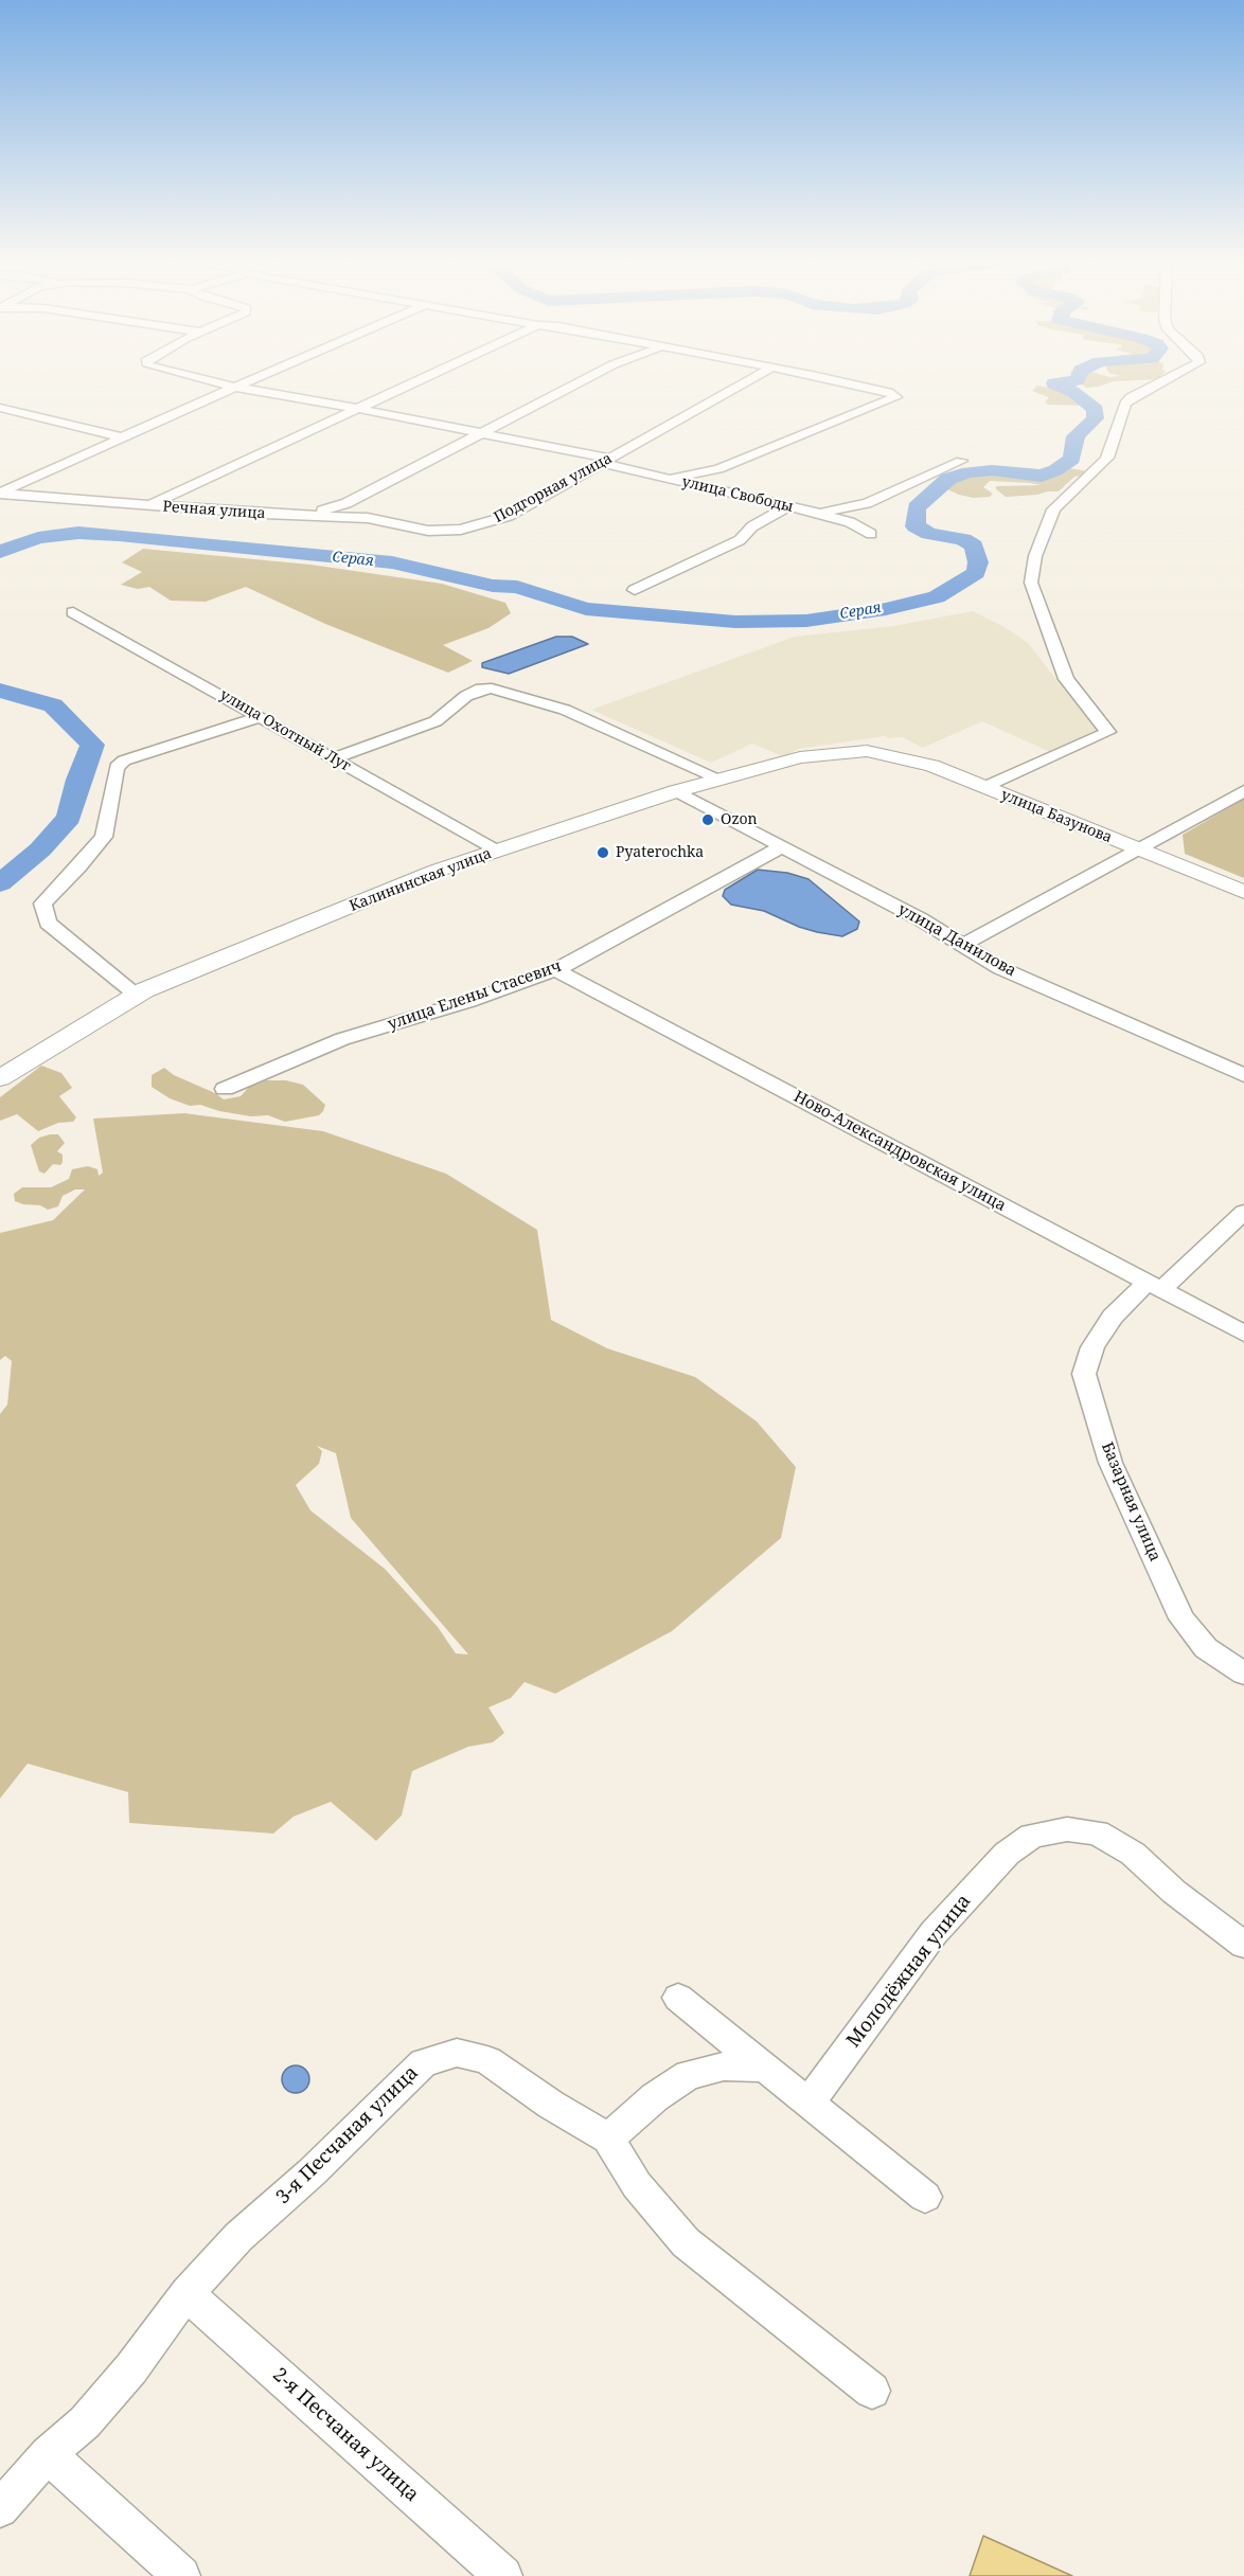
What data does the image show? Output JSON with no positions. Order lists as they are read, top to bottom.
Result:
{
  "streets": {
    "street": [
      "Подгорная улица",
      "улица Свободы",
      "Речная улица",
      "улица Охотный Луг",
      "улица Базунова",
      "Калининская улица",
      "улица Данилова",
      "улица Елены Стасевич",
      "Ново-Александровская улица",
      "Базарная улица",
      "Молодёжная улица",
      "3-я Песчаная улица",
      "2-я Песчаная улица"
    ]
  },
  "crossings": [
    ["Подгорная улица", "улица Свободы"],
    ["Подгорная улица", "Речная улица"],
    ["улица Охотный Луг", "Калининская улица"],
    ["улица Базунова", "Калининская улица"],
    ["Калининская улица", "улица Данилова"],
    ["улица Данилова", "улица Елены Стасевич"],
    ["улица Елены Стасевич", "Ново-Александровская улица"],
    ["Ново-Александровская улица", "Базарная улица"],
    ["3-я Песчаная улица", "2-я Песчаная улица"]
  ],
  "water": ["Серая"],
  "places": ["Ozon", "Pyaterochka"]
}
